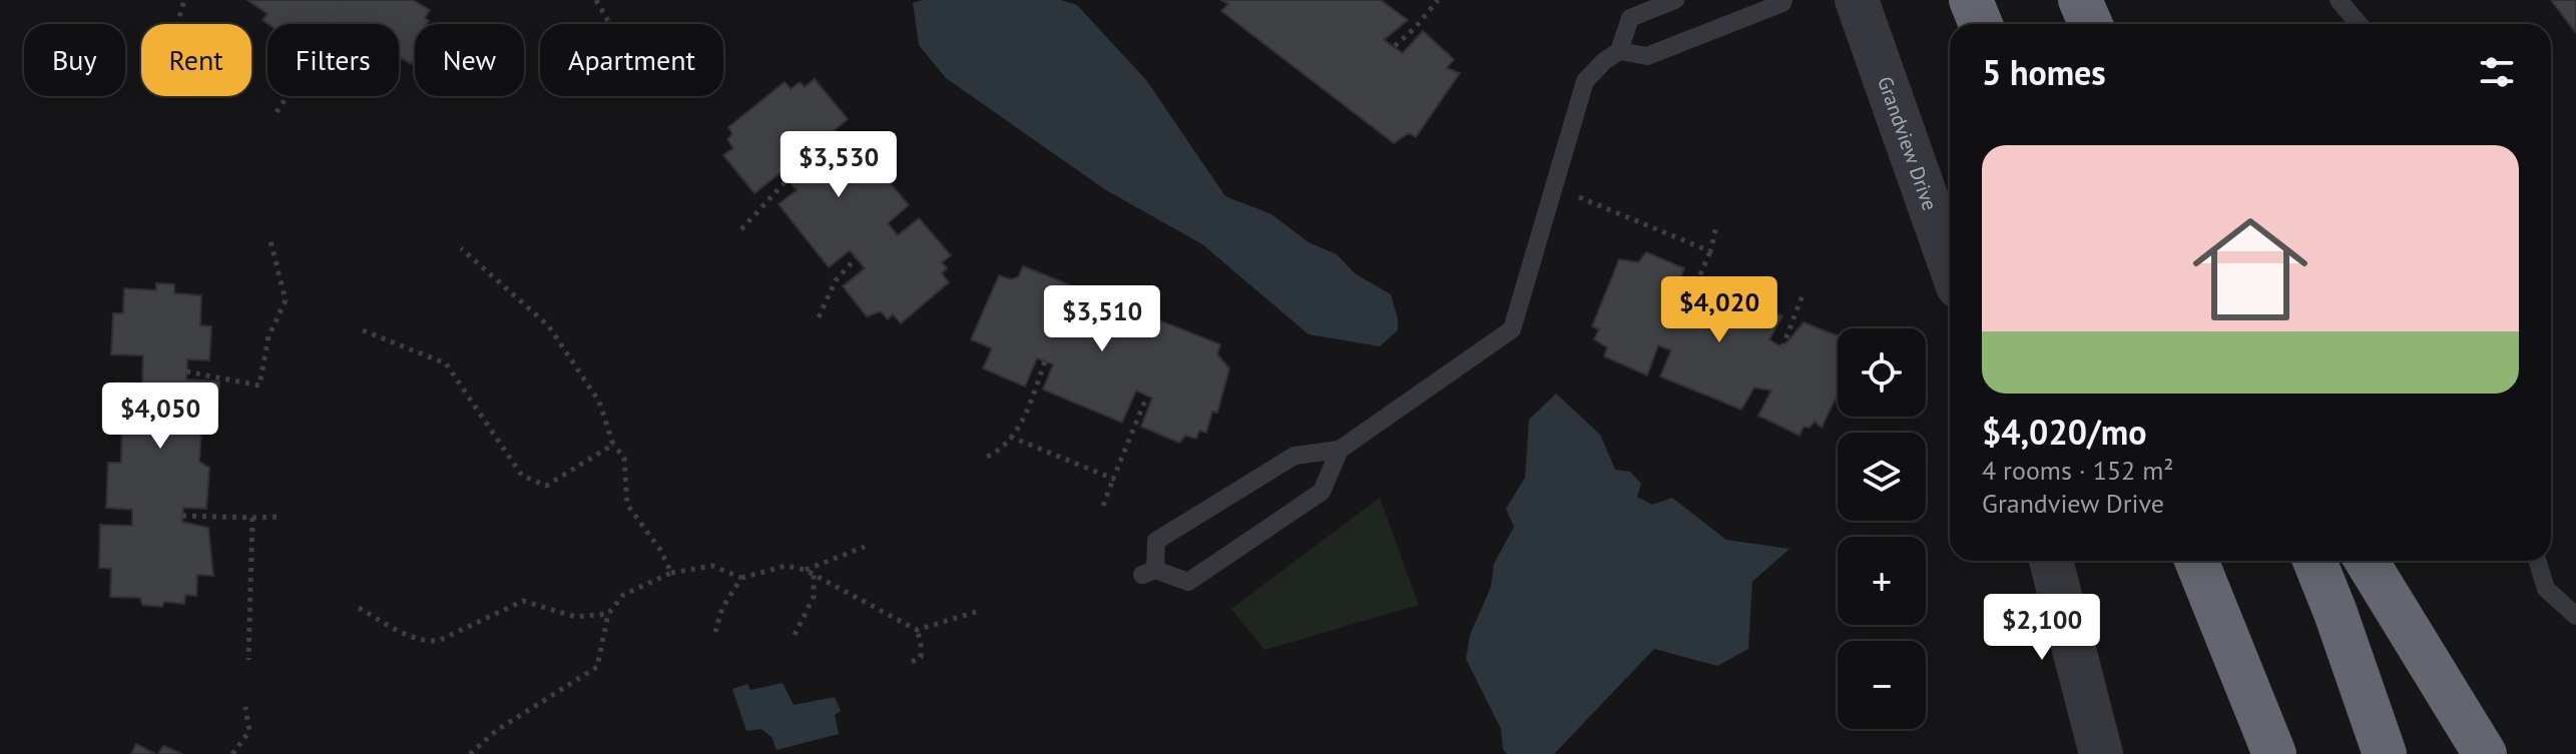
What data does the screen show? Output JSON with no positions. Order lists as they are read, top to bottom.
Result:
{
  "streets": {
    "street": ["Grandview Drive"]
  },
  "page": {
    "chip": [
      "Buy",
      "Rent",
      "Filters",
      "New",
      "Apartment"
    ],
    "heading": "5 homes",
    "list": [
      {
        "name": "$4,020/mo",
        "note": "4 rooms · 152 m² · Grandview Drive"
      }
    ],
    "price": [
      "$3,530",
      "$4,020",
      "$3,510",
      "$4,050",
      "$2,100"
    ],
    "map_buttons": ["+", "−"]
  }
}
